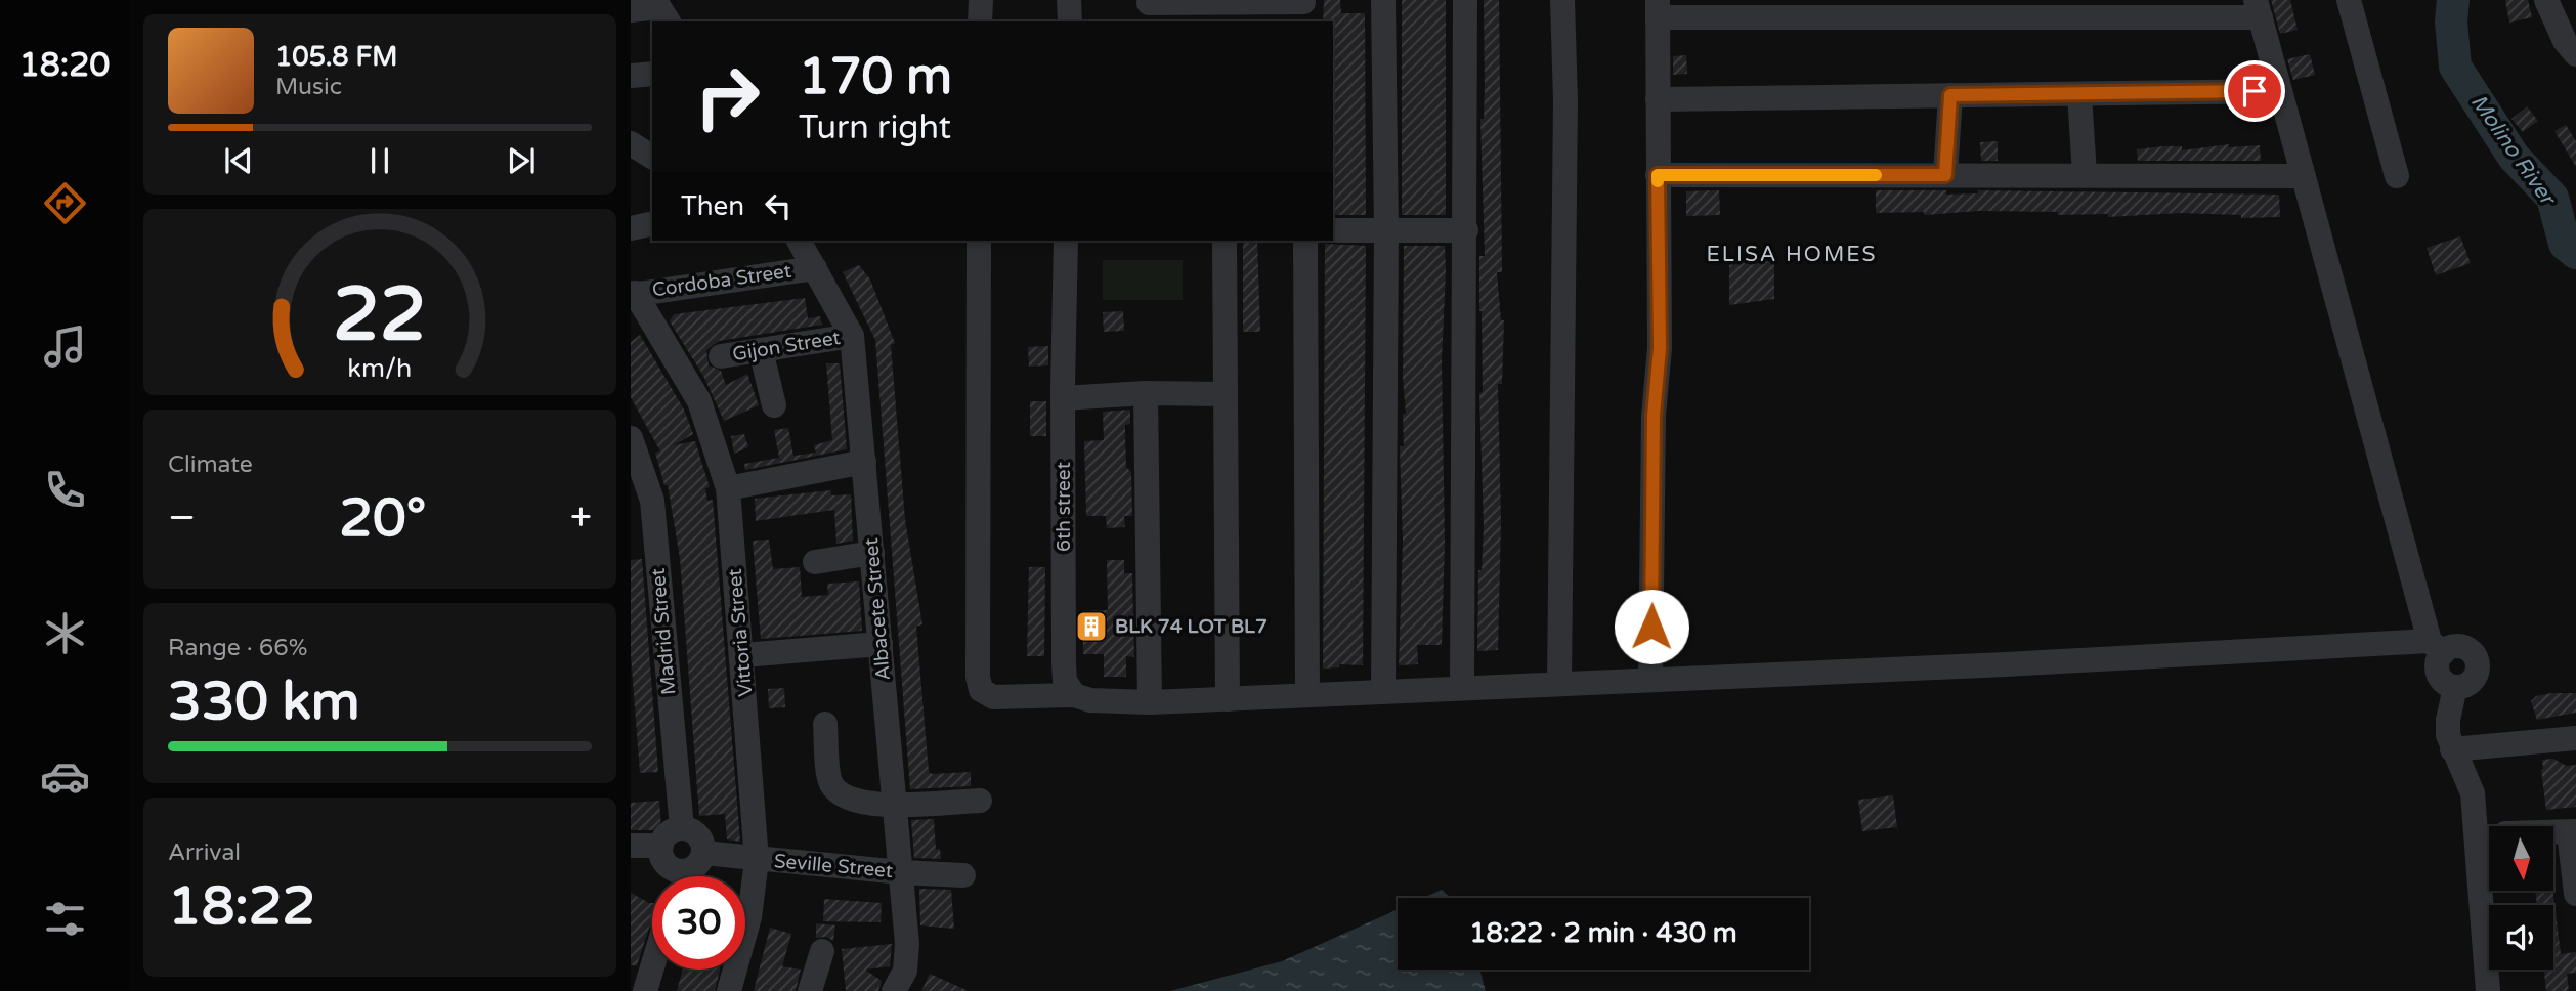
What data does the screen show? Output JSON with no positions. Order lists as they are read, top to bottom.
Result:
{
  "streets": {
    "street": [
      "Cordoba Street",
      "Gijon Street",
      "6th street",
      "Albacete Street",
      "Madrid Street",
      "Vittoria Street",
      "Seville Street"
    ]
  },
  "crossings": [
    ["Cordoba Street", "Albacete Street"],
    ["Cordoba Street", "Vittoria Street"],
    ["Gijon Street", "Albacete Street"],
    ["Albacete Street", "Seville Street"],
    ["Vittoria Street", "Seville Street"]
  ],
  "districts": ["ELISA HOMES"],
  "water": ["Molino River"],
  "places": {
    "building": ["BLK 74 LOT BL7"]
  },
  "north": "bottom",
  "page": {
    "tabs": "18:20",
    "turn": ["170 m", "Turn right"],
    "song": ["105.8 FM", "Music"],
    "then": "Then",
    "tile": [
      "Climate",
      ["Range · 66%", "330 km"],
      ["Arrival", "18:22"]
    ],
    "heat": ["−", "20°", "+"],
    "limit": "30",
    "trip": "18:22 · 2 min · 430 m",
    "gauge": ["22", "km/h"]
  }
}
